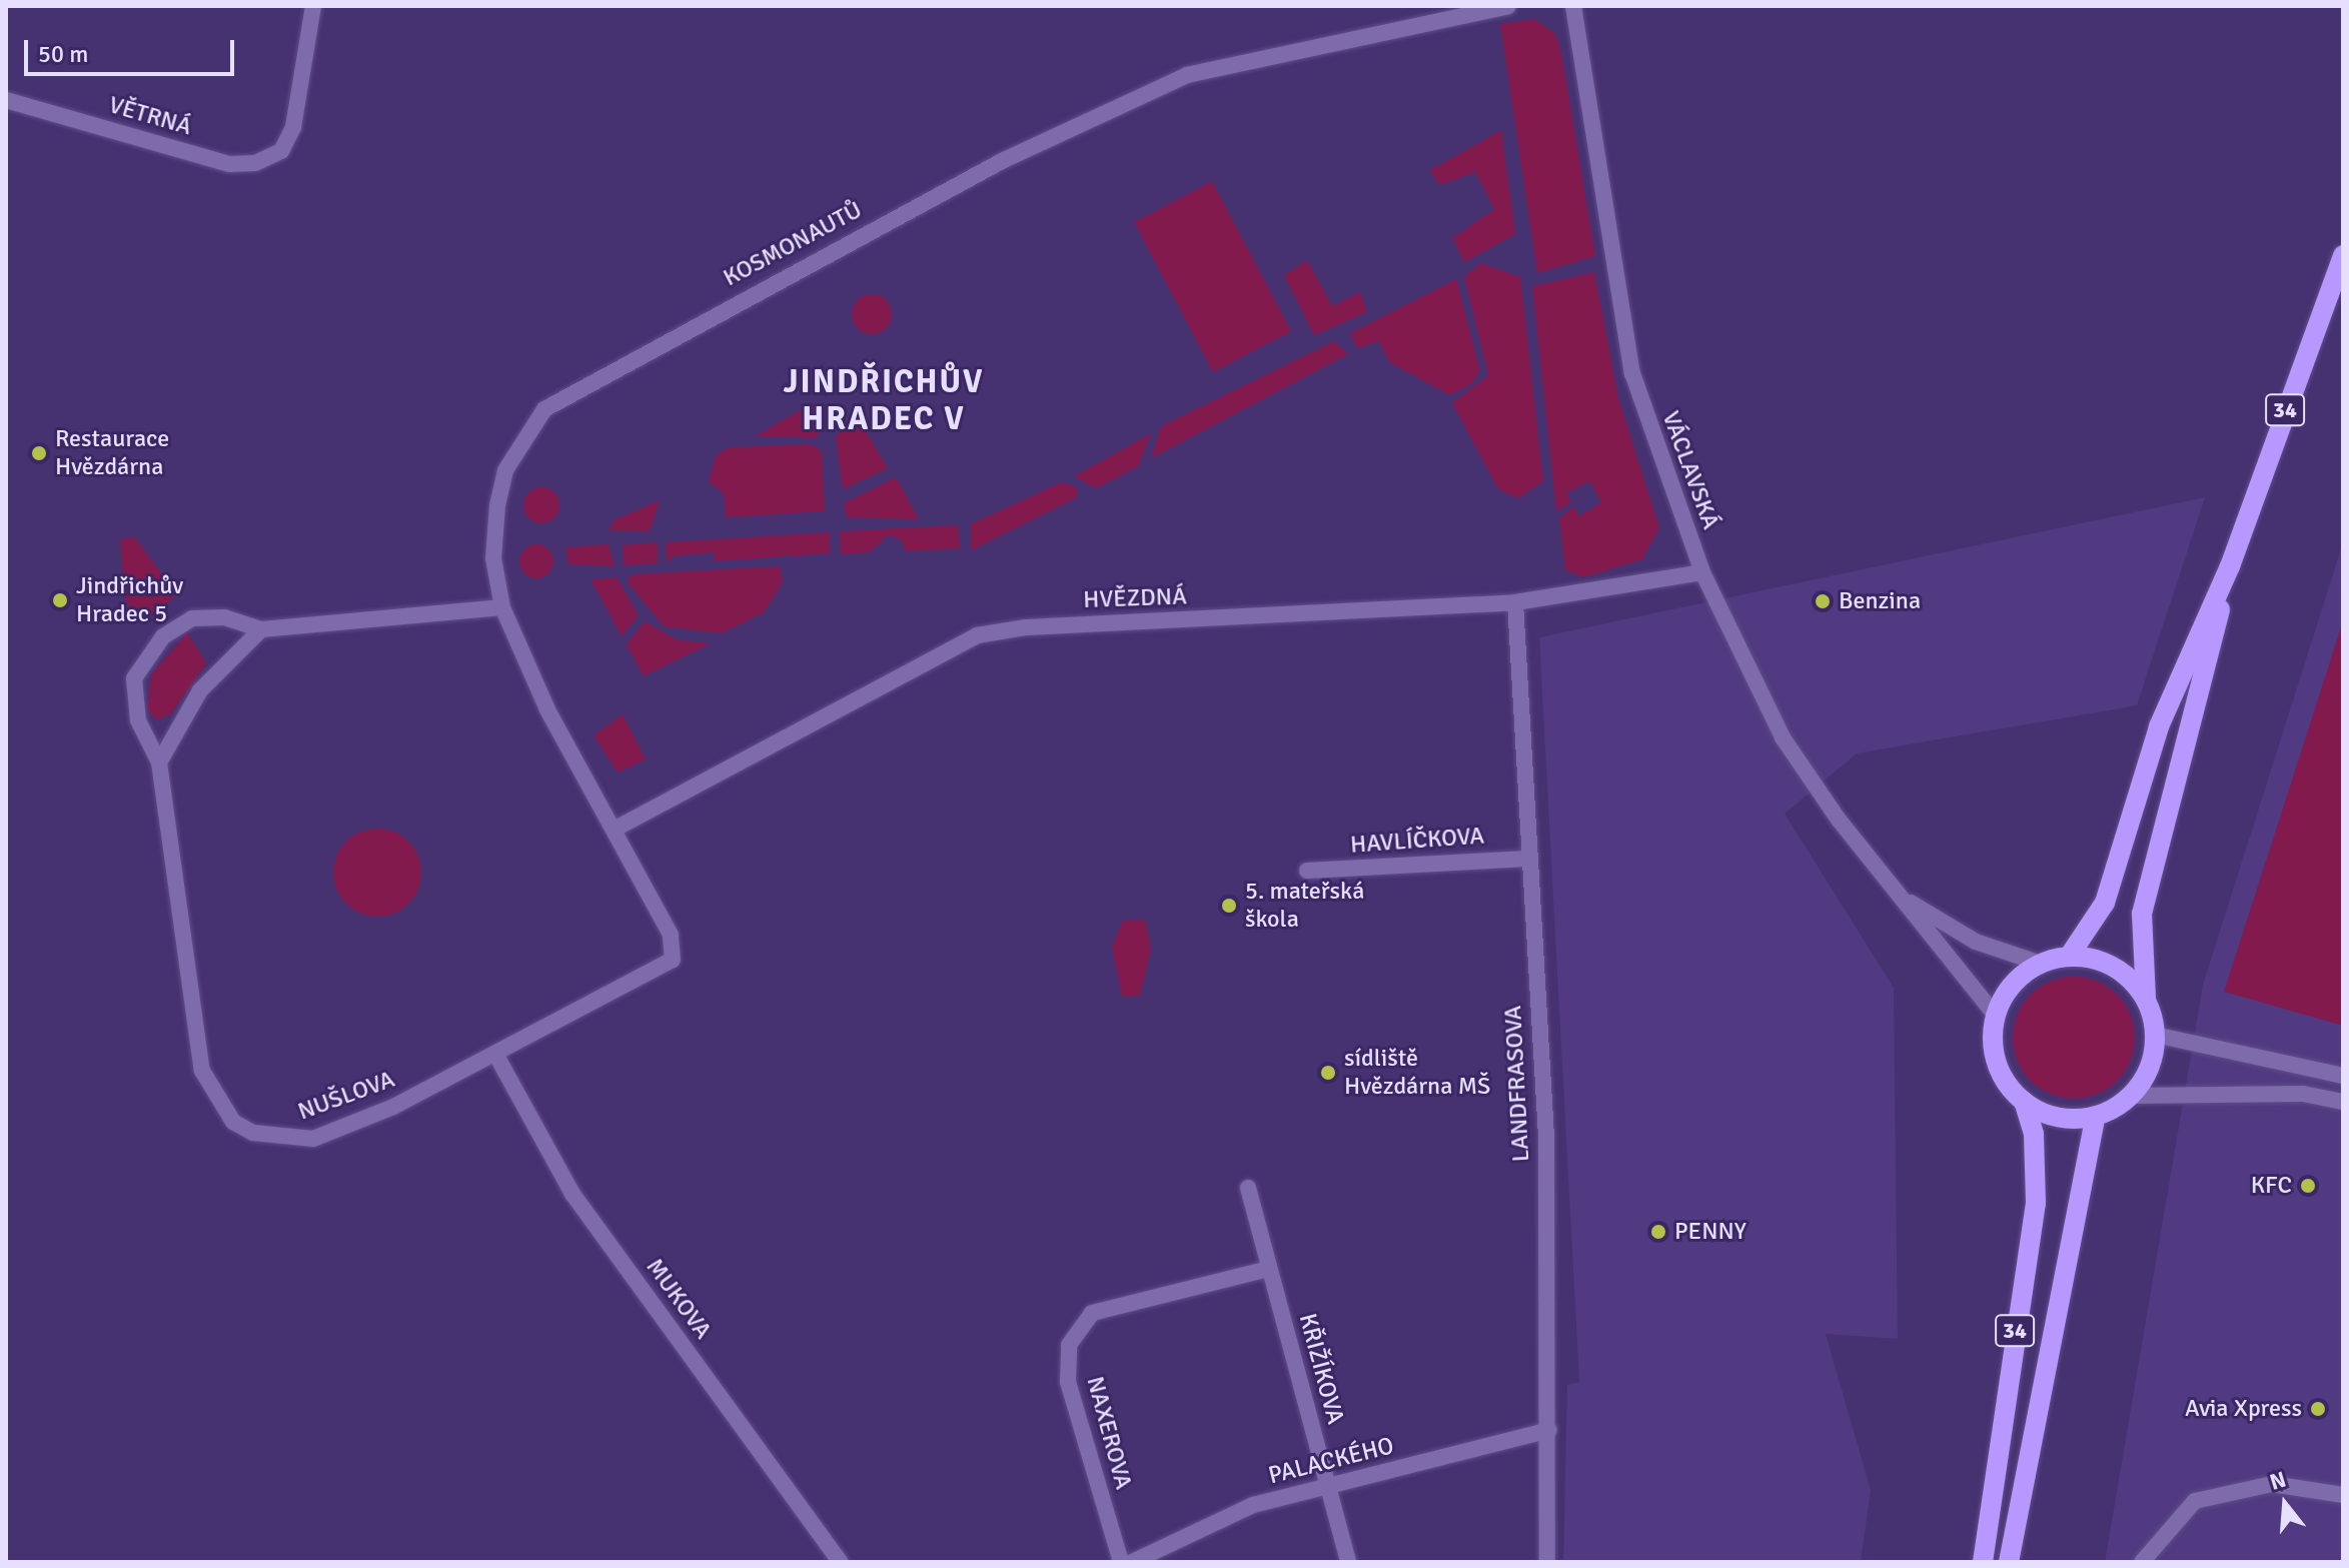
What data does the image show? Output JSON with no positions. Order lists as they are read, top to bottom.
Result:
{
  "streets": {
    "main road": ["34"],
    "street": [
      "VĚTRNÁ",
      "KOSMONAUTŮ",
      "VÁCLAVSKÁ",
      "HVĚZDNÁ",
      "HAVLÍČKOVA",
      "LANDFRASOVA",
      "NUŠLOVA",
      "MUKOVA",
      "KŘIŽÍKOVA",
      "NAXEROVA",
      "PALACKÉHO"
    ]
  },
  "crossings": [
    ["KOSMONAUTŮ", "HVĚZDNÁ"],
    ["KOSMONAUTŮ", "NUŠLOVA"],
    ["34", "VÁCLAVSKÁ"],
    ["VÁCLAVSKÁ", "HVĚZDNÁ"],
    ["HVĚZDNÁ", "LANDFRASOVA"],
    ["HVĚZDNÁ", "NUŠLOVA"],
    ["HAVLÍČKOVA", "LANDFRASOVA"],
    ["LANDFRASOVA", "PALACKÉHO"],
    ["NUŠLOVA", "MUKOVA"],
    ["KŘIŽÍKOVA", "NAXEROVA"],
    ["KŘIŽÍKOVA", "PALACKÉHO"]
  ],
  "districts": ["JINDŘICHŮV HRADEC V"],
  "places": [
    "Restaurace Hvězdárna",
    "Jindřichův Hradec 5",
    "Benzina",
    "5. mateřská škola",
    "sídliště Hvězdárna MŠ",
    "KFC",
    "PENNY",
    "Avia Xpress"
  ],
  "scale_bar": "50 m",
  "north": "top"
}
